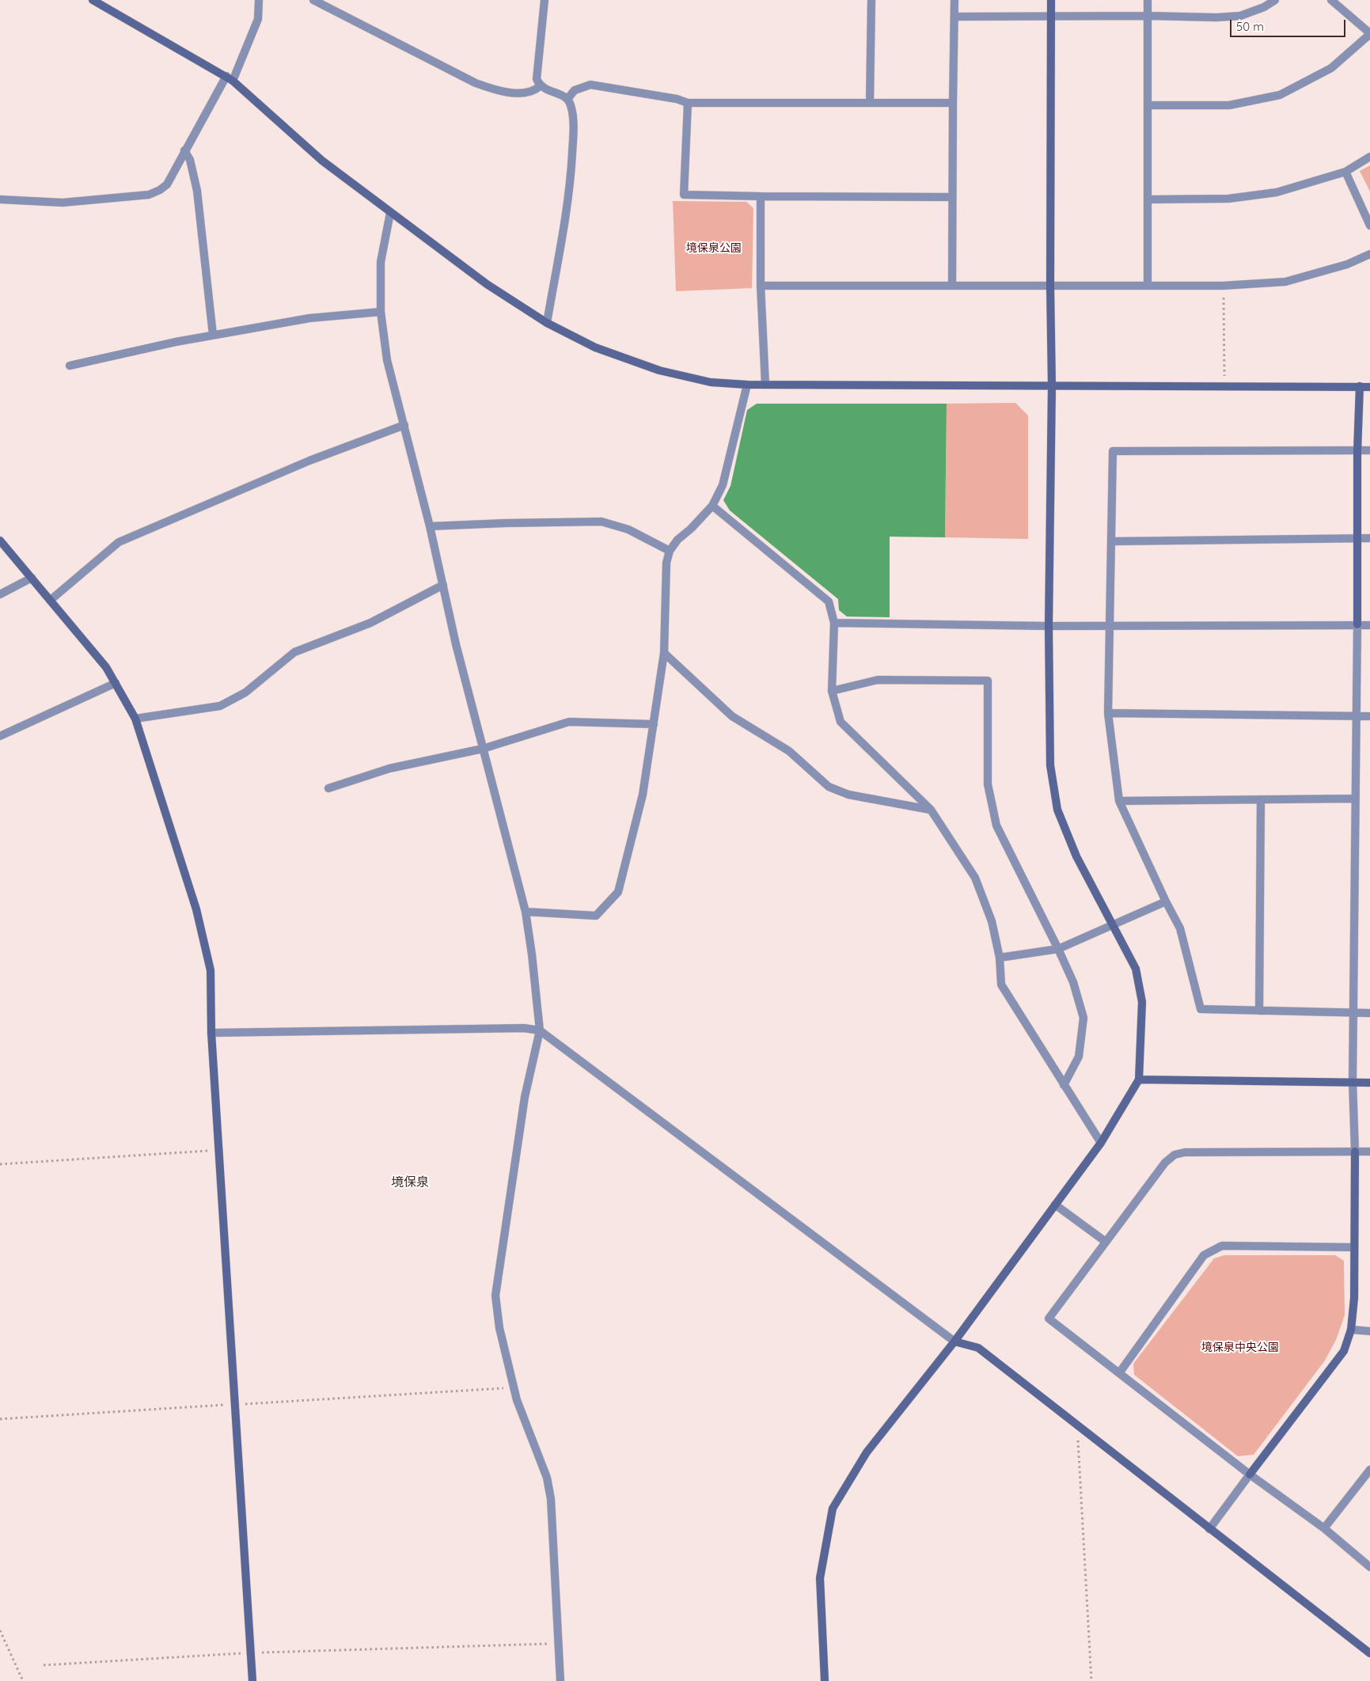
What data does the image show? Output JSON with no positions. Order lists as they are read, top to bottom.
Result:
{
  "districts": ["境保泉"],
  "parks": ["境保泉公園", "境保泉中央公園"],
  "scale_bar": "50 m"
}
